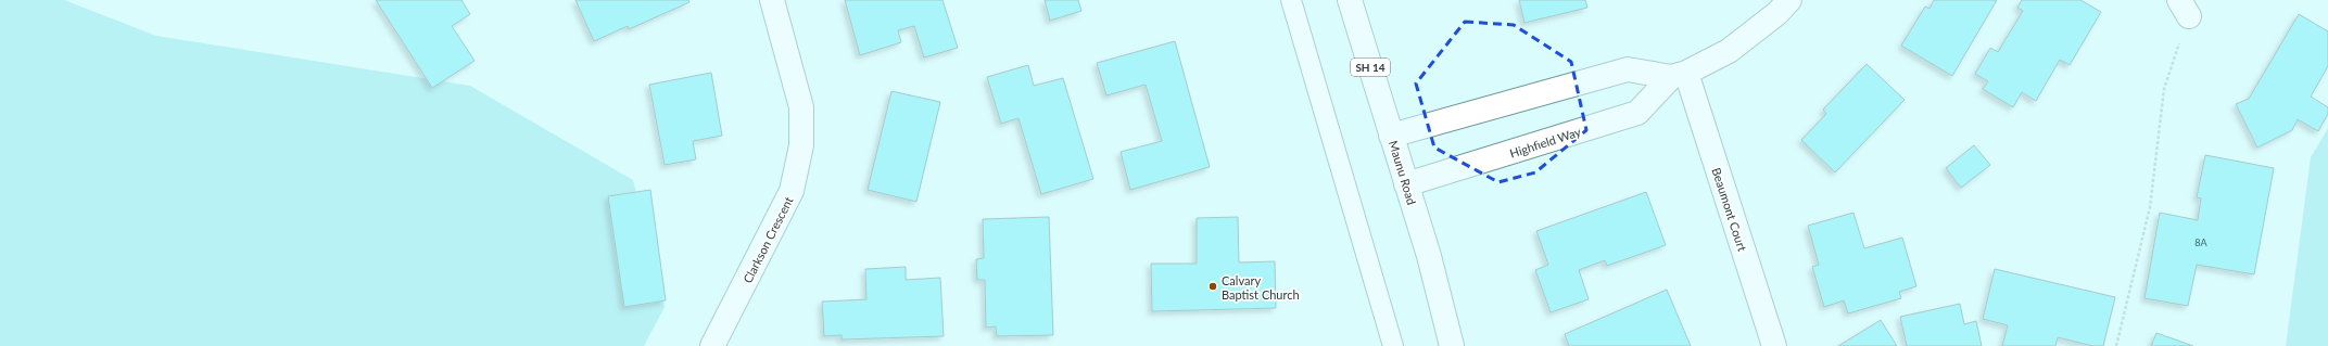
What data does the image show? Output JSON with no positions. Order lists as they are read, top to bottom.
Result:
{
  "streets": {
    "street": [
      "SH 14",
      "Highfield Way",
      "Maunu Road",
      "Beaumont Court",
      "Clarkson Crescent"
    ]
  },
  "crossings": [
    ["Highfield Way", "Maunu Road"],
    ["Highfield Way", "Beaumont Court"]
  ],
  "places": ["Calvary Baptist Church"],
  "house_numbers": ["8A"]
}
